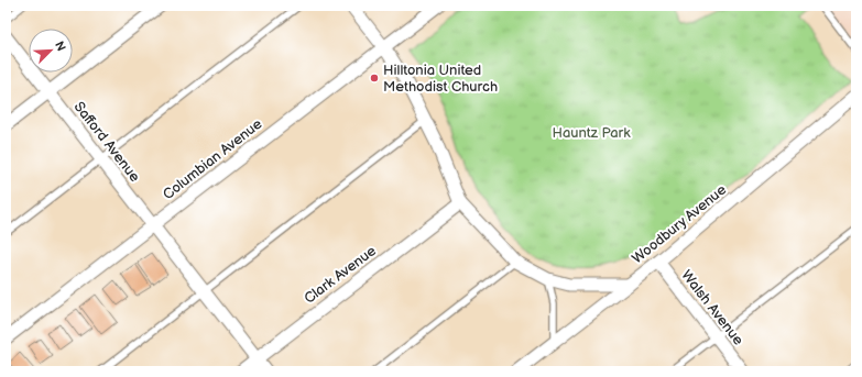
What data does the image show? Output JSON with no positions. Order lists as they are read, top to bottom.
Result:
{
  "streets": {
    "street": [
      "Safford Avenue",
      "Columbian Avenue",
      "Woodbury Avenue",
      "Clark Avenue",
      "Walsh Avenue"
    ]
  },
  "crossings": [
    ["Safford Avenue", "Columbian Avenue"],
    ["Safford Avenue", "Clark Avenue"],
    ["Woodbury Avenue", "Walsh Avenue"]
  ],
  "parks": ["Hauntz Park"],
  "places": ["Hilltonia United Methodist Church"],
  "north": "top right"
}
